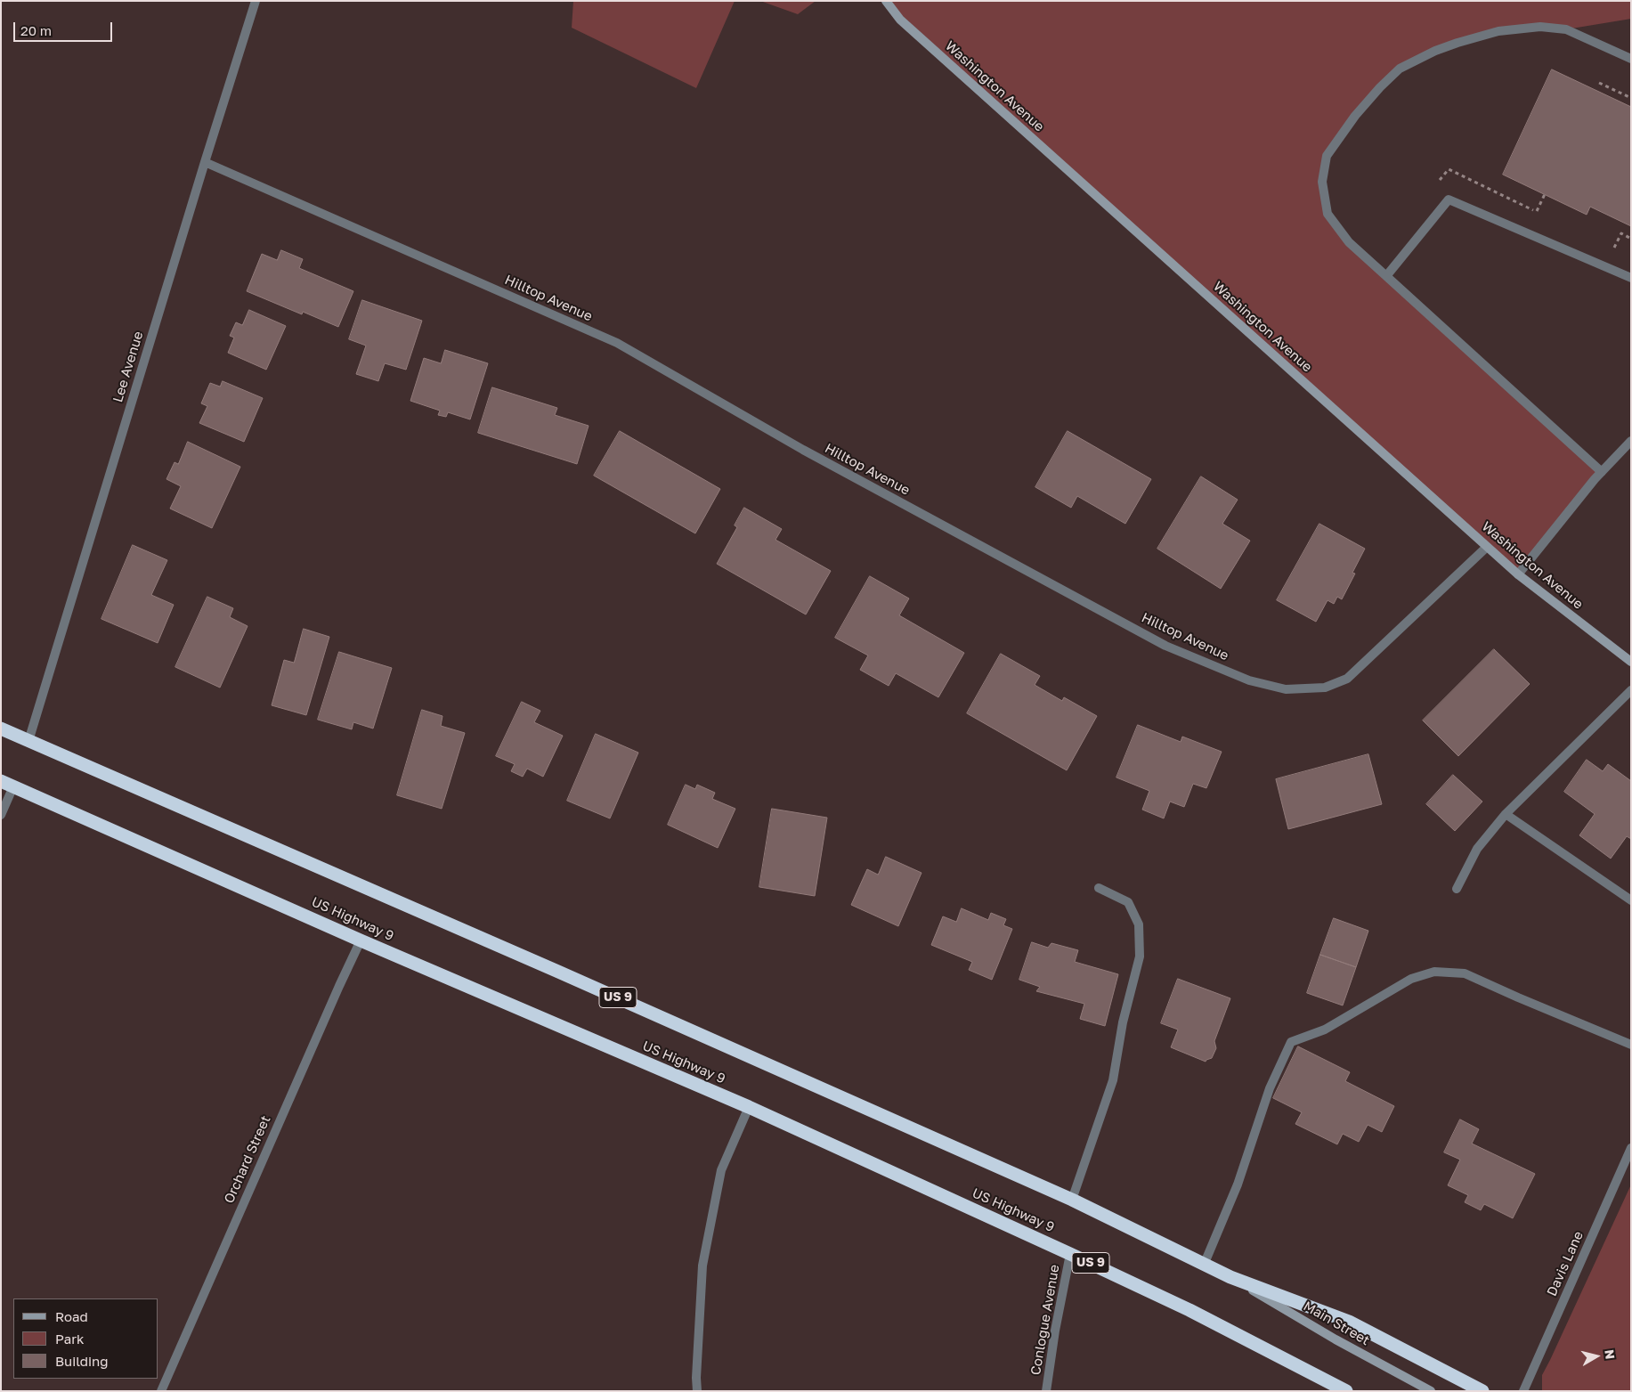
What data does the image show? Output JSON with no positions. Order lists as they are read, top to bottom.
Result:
{
  "streets": {
    "highway": ["US Highway 9", "US 9"],
    "main road": ["Washington Avenue", "Main Street"],
    "street": [
      "Hilltop Avenue",
      "Lee Avenue",
      "Orchard Street",
      "Davis Lane",
      "Conlogue Avenue"
    ]
  },
  "crossings": [
    ["Washington Avenue", "Hilltop Avenue"],
    ["Hilltop Avenue", "Lee Avenue"],
    ["Lee Avenue", "US 9"],
    ["US Highway 9", "Orchard Street"],
    ["US Highway 9", "Conlogue Avenue"],
    ["US 9", "Main Street"]
  ],
  "legend": ["Road", "Park", "Building"],
  "scale_bar": "20 m",
  "north": "right"
}
